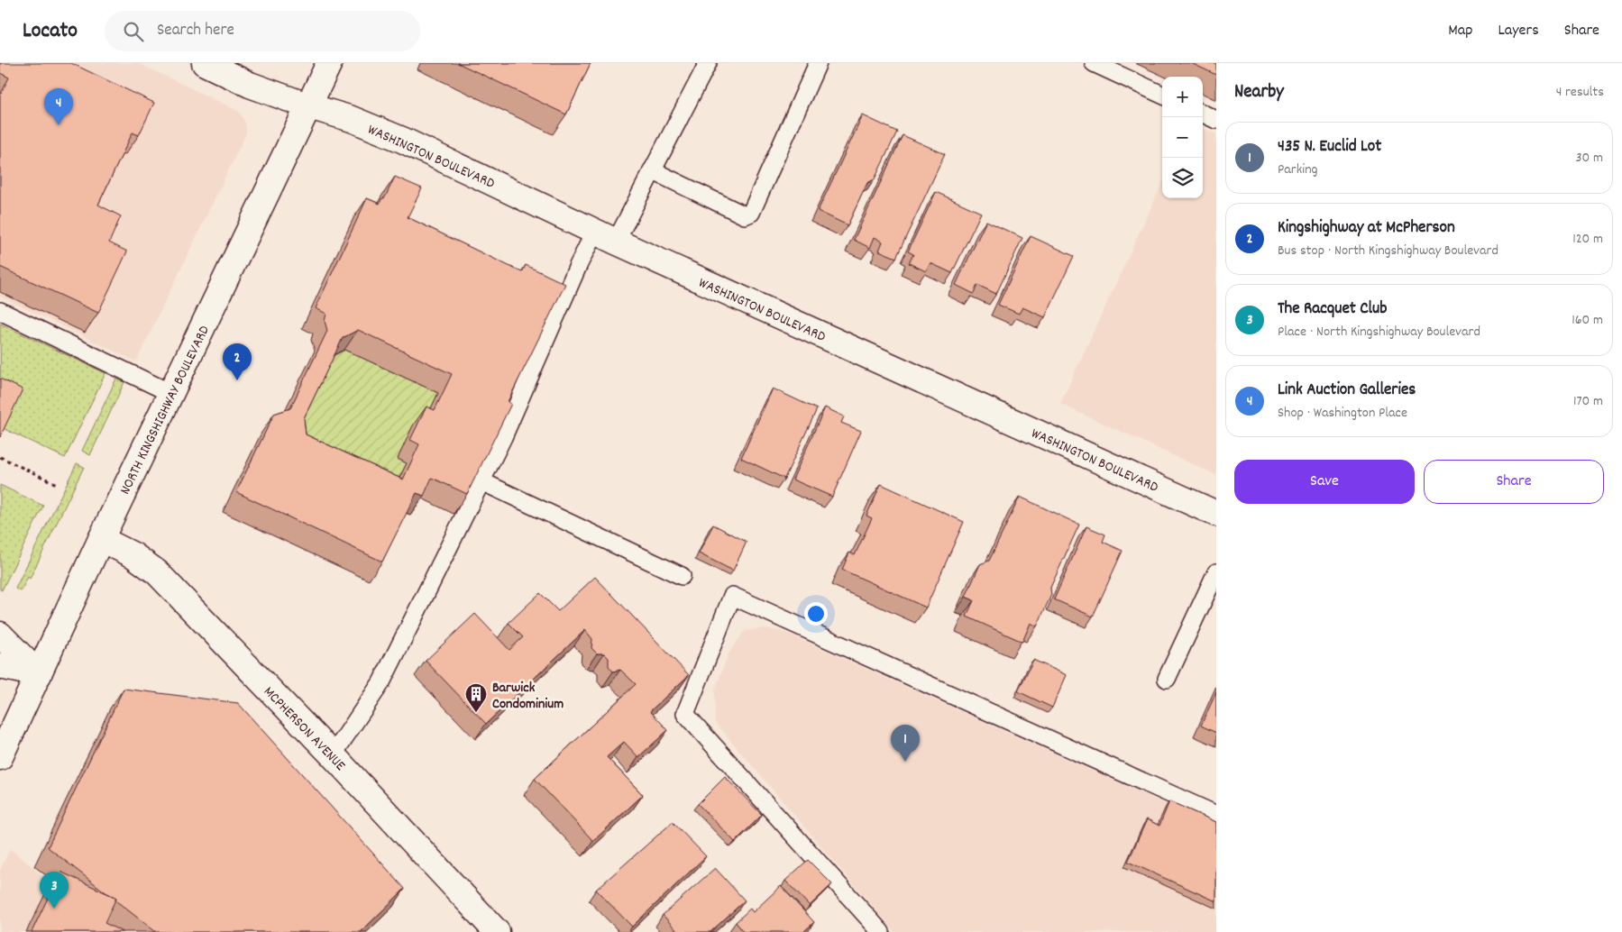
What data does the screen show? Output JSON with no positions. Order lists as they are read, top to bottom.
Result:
{
  "streets": {
    "street": ["WASHINGTON BOULEVARD", "NORTH KINGSHIGHWAY BOULEVARD", "MCPHERSON AVENUE"]
  },
  "crossings": [
    ["WASHINGTON BOULEVARD", "NORTH KINGSHIGHWAY BOULEVARD"],
    ["NORTH KINGSHIGHWAY BOULEVARD", "MCPHERSON AVENUE"]
  ],
  "places": {
    "building": ["Barwick Condominium"]
  },
  "page": {
    "header": "Locato",
    "search": "Search here",
    "nav": ["Map", "Layers", "Share"],
    "heading": ["Nearby", "4 results"],
    "map_buttons": ["+", "−"],
    "pins": [
      "4",
      "2",
      "1",
      "3"
    ],
    "list": [
      {
        "mark": "1",
        "name": "435 N. Euclid Lot",
        "note": "Parking",
        "value": "30 m"
      },
      {
        "mark": "2",
        "name": "Kingshighway at McPherson",
        "note": "Bus stop · North Kingshighway Boulevard",
        "value": "120 m"
      },
      {
        "mark": "3",
        "name": "The Racquet Club",
        "note": "Place · North Kingshighway Boulevard",
        "value": "160 m"
      },
      {
        "mark": "4",
        "name": "Link Auction Galleries",
        "note": "Shop · Washington Place",
        "value": "170 m"
      }
    ],
    "buttons": ["Save", "Share"]
  }
}
